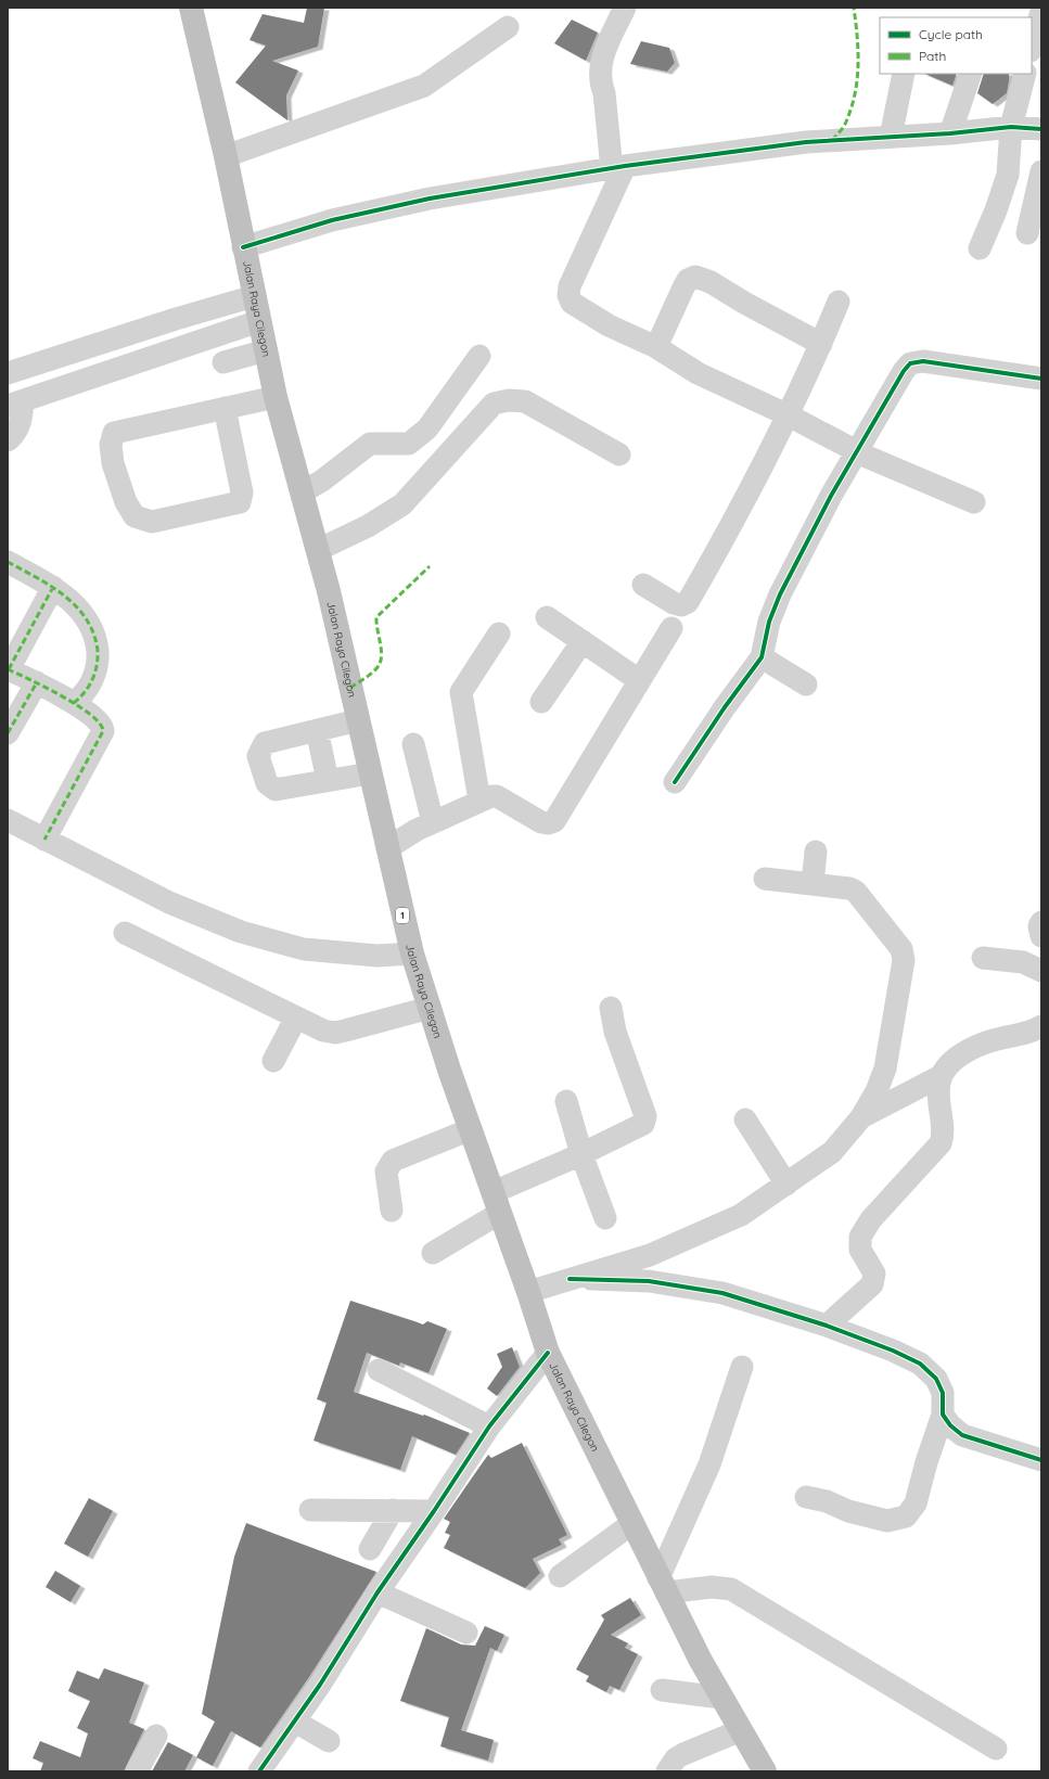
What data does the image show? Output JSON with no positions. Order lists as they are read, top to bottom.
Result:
{
  "streets": {
    "highway": ["Jalan Raya Cilegon", "1"]
  },
  "legend": ["Cycle path", "Path"]
}
